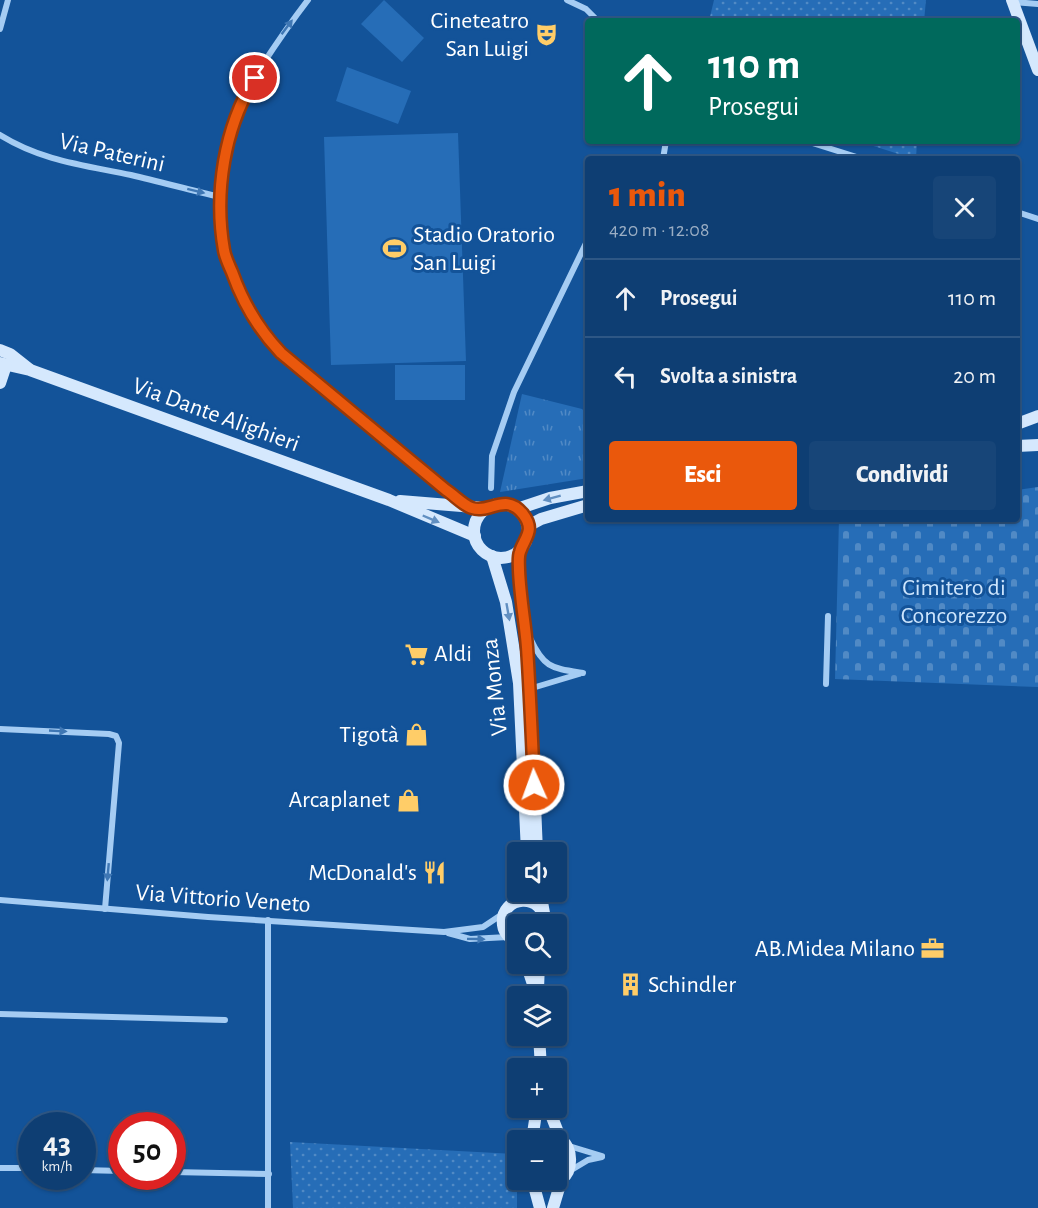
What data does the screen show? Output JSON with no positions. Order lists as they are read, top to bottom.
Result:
{
  "streets": {
    "main road": ["Via Dante Alighieri", "Via Monza"],
    "street": ["Via Paterini", "Via Vittorio Veneto"]
  },
  "crossings": [
    ["Via Dante Alighieri", "Via Monza"]
  ],
  "one_way": ["Via Paterini"],
  "parks": ["Cimitero di Concorezzo"],
  "places": {
    "theatre": ["Cineteatro San Luigi"],
    "sports": ["Stadio Oratorio San Luigi"],
    "supermarket": ["Aldi"],
    "shop": ["Tigotà", "Arcaplanet"],
    "restaurant": ["McDonald's"],
    "office": ["AB.Midea Milano"],
    "building": ["Schindler"]
  },
  "page": {
    "turn": ["110 m", "Prosegui"],
    "heading": ["1 min", "420 m · 12:08"],
    "list": [
      {
        "name": "Prosegui",
        "value": "110 m"
      },
      {
        "name": "Svolta a sinistra",
        "value": "20 m"
      }
    ],
    "buttons": ["Esci", "Condividi"],
    "map_buttons": ["+", "−"],
    "speed": "43 km/h",
    "limit": "50"
  }
}
